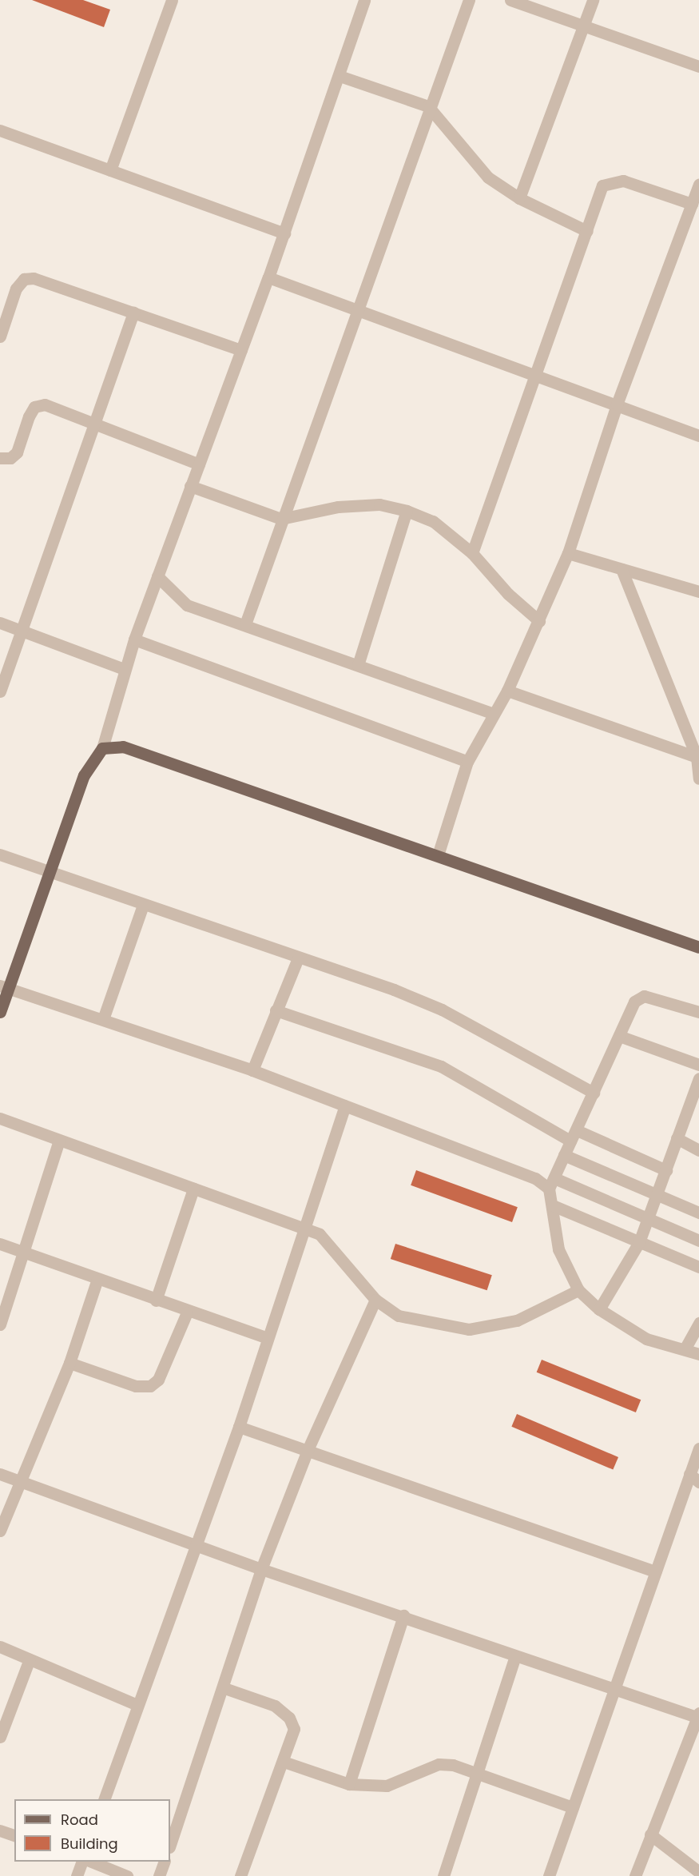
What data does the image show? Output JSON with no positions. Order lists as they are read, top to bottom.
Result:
{
  "legend": ["Road", "Building"]
}
